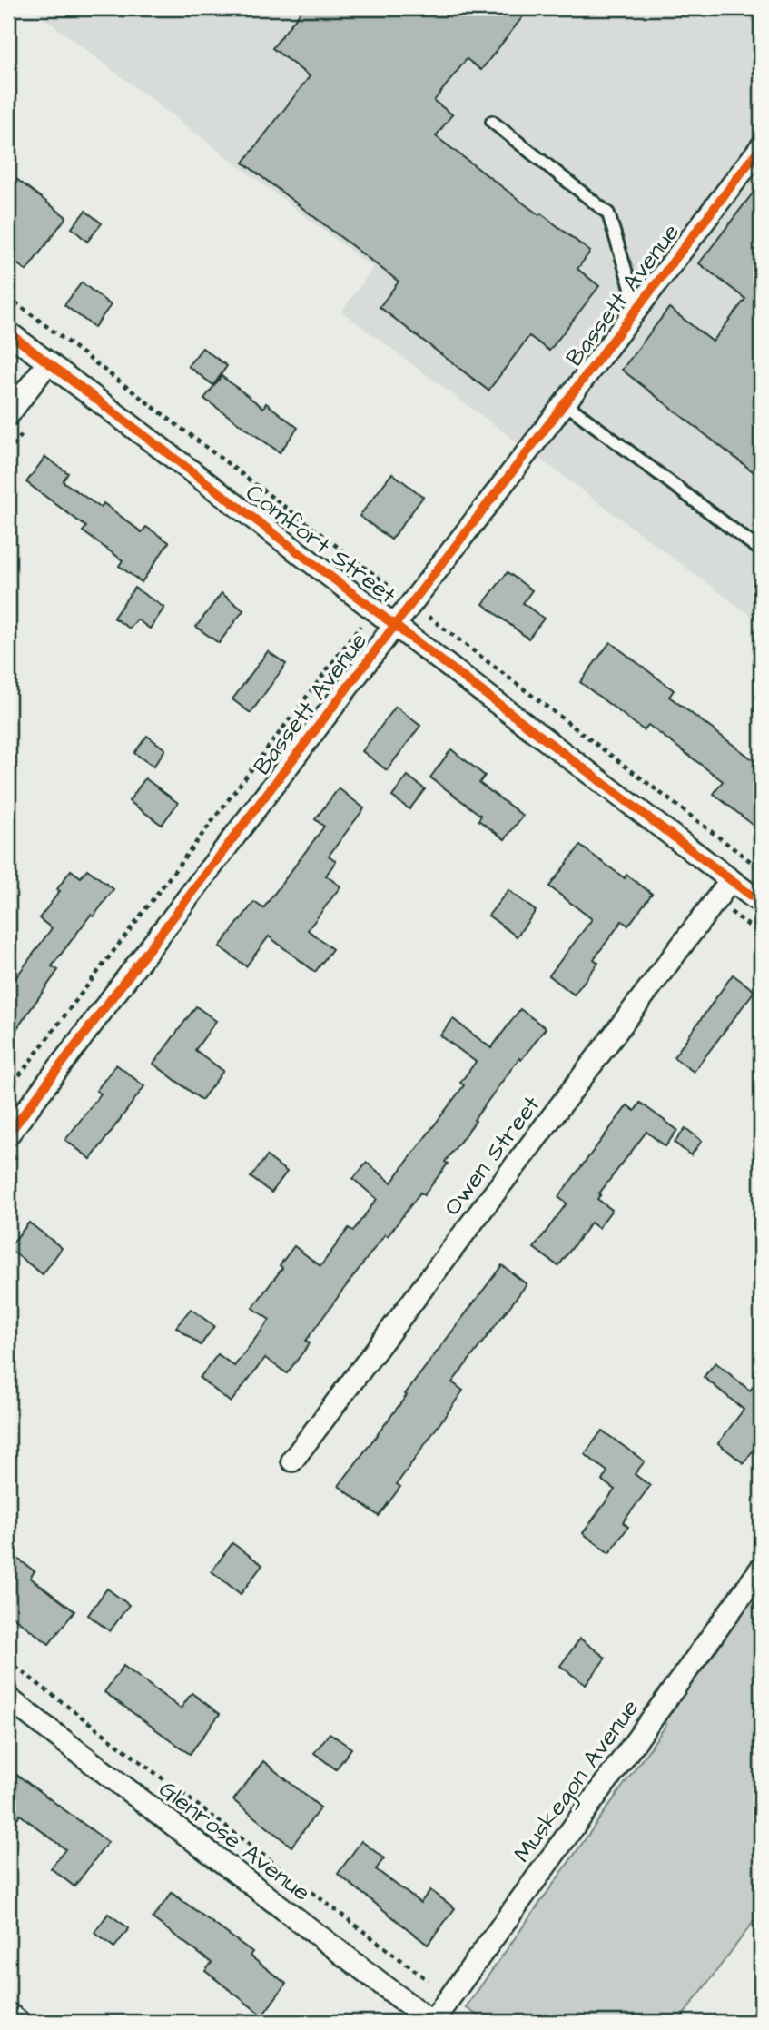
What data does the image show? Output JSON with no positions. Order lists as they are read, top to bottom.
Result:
{
  "streets": {
    "street": [
      "Bassett Avenue",
      "Comfort Street",
      "Owen Street",
      "Muskegon Avenue",
      "Glenrose Avenue"
    ]
  },
  "crossings": [
    ["Bassett Avenue", "Comfort Street"],
    ["Comfort Street", "Owen Street"],
    ["Muskegon Avenue", "Glenrose Avenue"]
  ]
}
